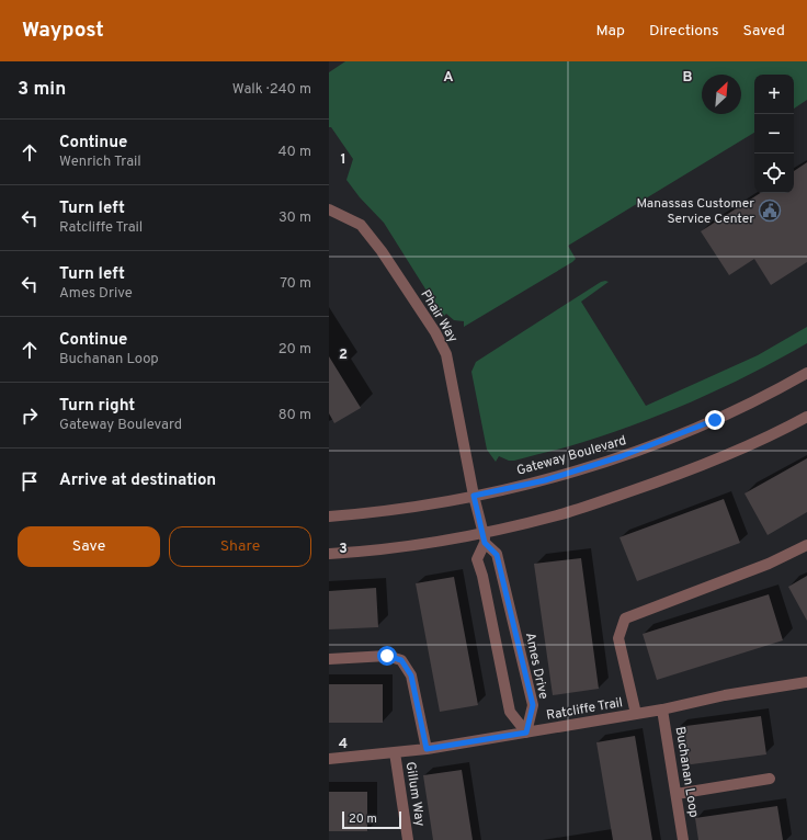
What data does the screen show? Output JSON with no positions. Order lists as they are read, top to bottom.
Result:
{
  "streets": {
    "street": [
      "Phair Way",
      "Gateway Boulevard",
      "Ames Drive",
      "Ratcliffe Trail",
      "Buchanan Loop",
      "Gillum Way"
    ]
  },
  "crossings": [
    ["Phair Way", "Gateway Boulevard"],
    ["Ames Drive", "Ratcliffe Trail"],
    ["Ratcliffe Trail", "Buchanan Loop"],
    ["Ratcliffe Trail", "Gillum Way"]
  ],
  "places": {
    "public building": ["Manassas Customer Service Center"]
  },
  "scale_bar": "20 m",
  "north": "top right",
  "page": {
    "header": "Waypost",
    "nav": ["Map", "Directions", "Saved"],
    "heading": ["3 min", "Walk · 240 m"],
    "map_buttons": ["+", "−"],
    "list": [
      ["Continue", "Wenrich Trail", "40 m"],
      ["Turn left", "Ratcliffe Trail", "30 m"],
      ["Turn left", "Ames Drive", "70 m"],
      ["Continue", "Buchanan Loop", "20 m"],
      ["Turn right", "Gateway Boulevard", "80 m"],
      "Arrive at destination"
    ],
    "buttons": ["Save", "Share"],
    "scale": "20 m"
  },
  "grid": {
    "columns": ["A", "B"],
    "rows": [
      "1",
      "2",
      "3",
      "4"
    ]
  }
}
